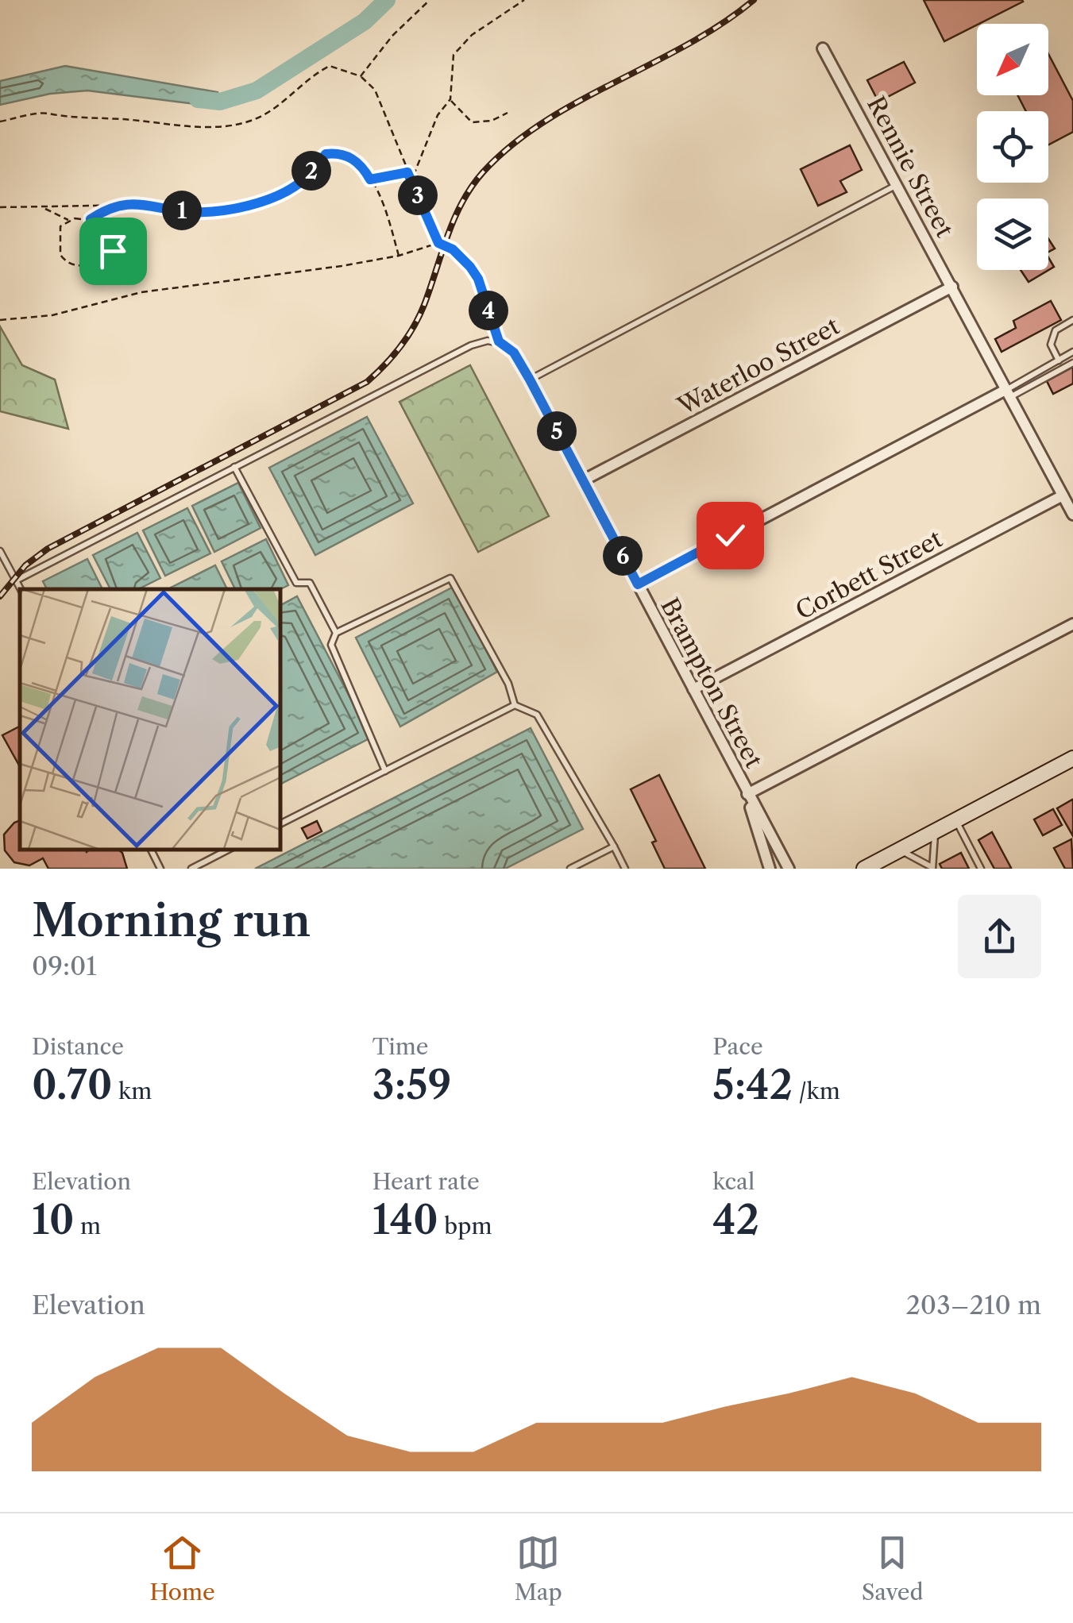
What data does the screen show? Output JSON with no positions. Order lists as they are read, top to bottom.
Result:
{
  "streets": {
    "street": [
      "Rennie Street",
      "Waterloo Street",
      "Corbett Street",
      "Brampton Street"
    ]
  },
  "crossings": [
    ["Rennie Street", "Waterloo Street"],
    ["Rennie Street", "Corbett Street"],
    ["Waterloo Street", "Brampton Street"],
    ["Corbett Street", "Brampton Street"]
  ],
  "north": "bottom left",
  "page": {
    "pins": [
      "2",
      "3",
      "1",
      "4",
      "5",
      "6"
    ],
    "heading": ["Morning run", "09:01"],
    "stats": [
      ["Distance", "0.70 km"],
      ["Time", "3:59"],
      ["Pace", "5:42 /km"],
      ["Elevation", "10 m"],
      ["Heart rate", "140 bpm"],
      ["kcal", "42"]
    ],
    "chart": ["Elevation", "203–210 m"],
    "tabs": ["Home", "Map", "Saved"]
  }
}
